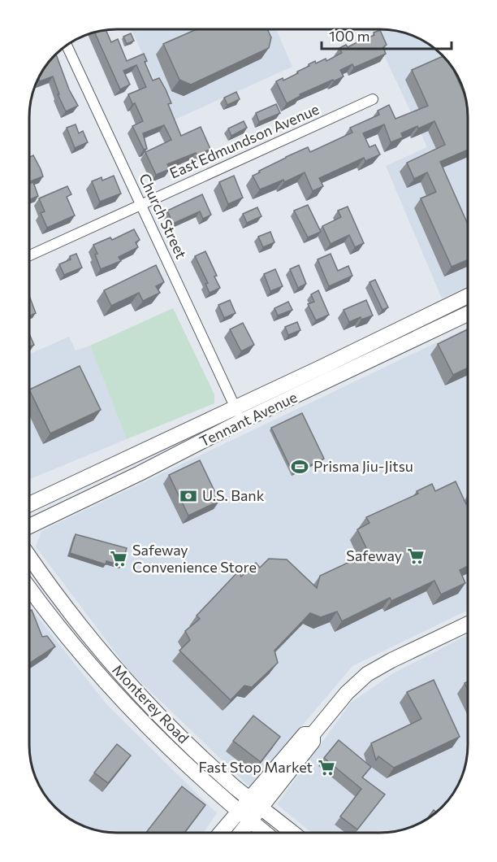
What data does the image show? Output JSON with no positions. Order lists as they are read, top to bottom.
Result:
{
  "streets": {
    "main road": ["Tennant Avenue", "Monterey Road"],
    "street": ["East Edmundson Avenue", "Church Street"]
  },
  "crossings": [
    ["East Edmundson Avenue", "Church Street"],
    ["Church Street", "Tennant Avenue"]
  ],
  "places": {
    "sports": ["Prisma Jiu-Jitsu"],
    "bank": ["U.S. Bank"],
    "supermarket": ["Safeway", "Safeway Convenience Store", "Fast Stop Market"]
  },
  "scale_bar": "100 m"
}
